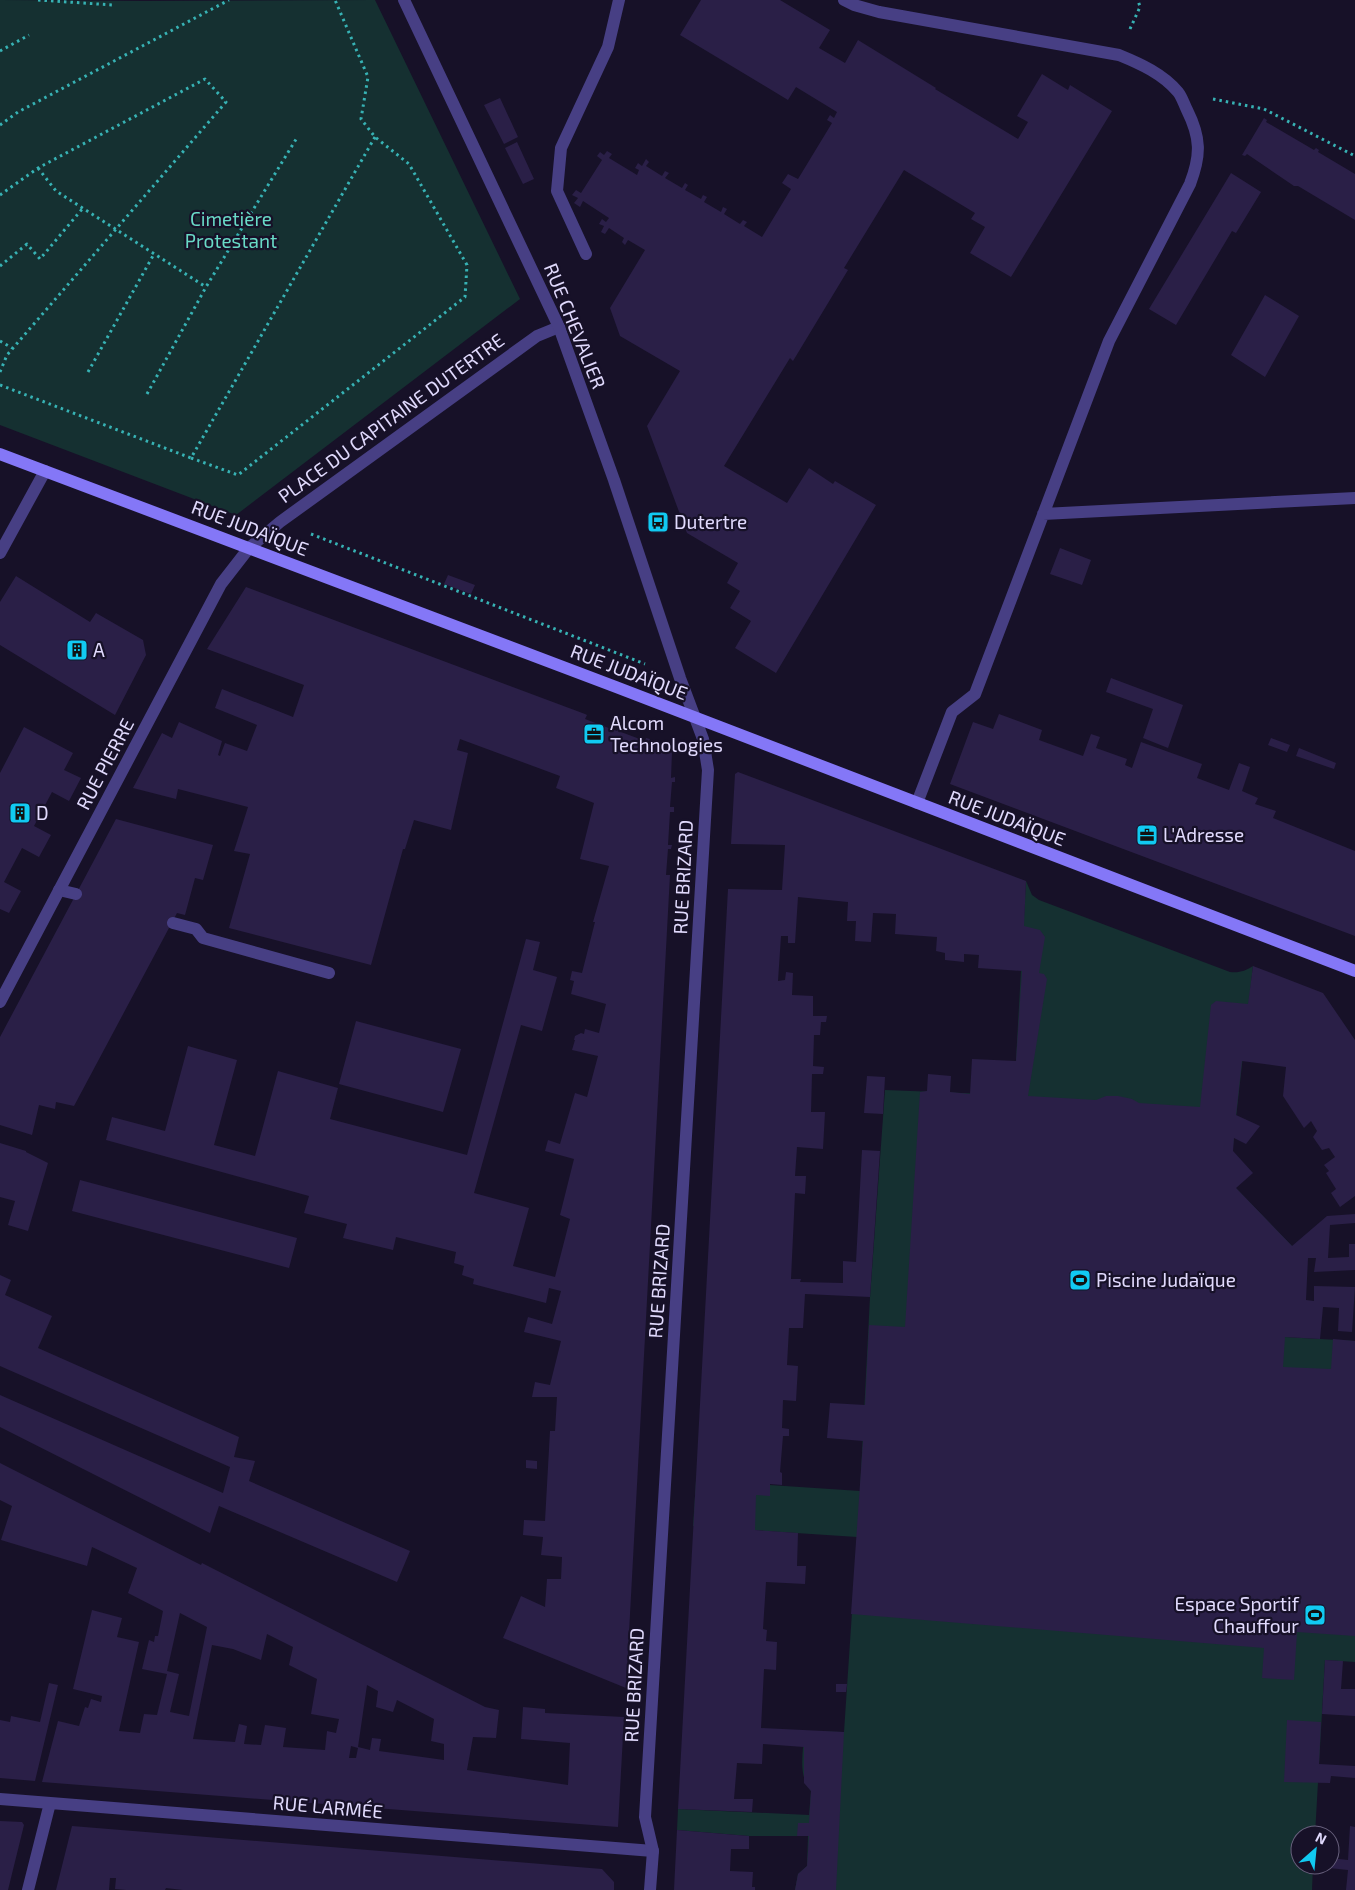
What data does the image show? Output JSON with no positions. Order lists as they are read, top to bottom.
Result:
{
  "streets": {
    "main road": ["RUE JUDAÏQUE"],
    "street": [
      "RUE CHEVALIER",
      "PLACE DU CAPITAINE DUTERTRE",
      "RUE PIERRE",
      "RUE BRIZARD",
      "RUE LARMÉE"
    ]
  },
  "crossings": [
    ["RUE CHEVALIER", "PLACE DU CAPITAINE DUTERTRE"],
    ["RUE CHEVALIER", "RUE BRIZARD"],
    ["PLACE DU CAPITAINE DUTERTRE", "RUE JUDAÏQUE"],
    ["PLACE DU CAPITAINE DUTERTRE", "RUE PIERRE"],
    ["RUE JUDAÏQUE", "RUE PIERRE"],
    ["RUE JUDAÏQUE", "RUE BRIZARD"],
    ["RUE BRIZARD", "RUE LARMÉE"]
  ],
  "parks": ["Cimetière Protestant"],
  "places": {
    "bus stop": ["Dutertre"],
    "building": ["A", "D"],
    "office": ["Alcom Technologies", "L'Adresse"],
    "sports": ["Piscine Judaïque", "Espace Sportif Chauffour"]
  },
  "north": "top right"
}
